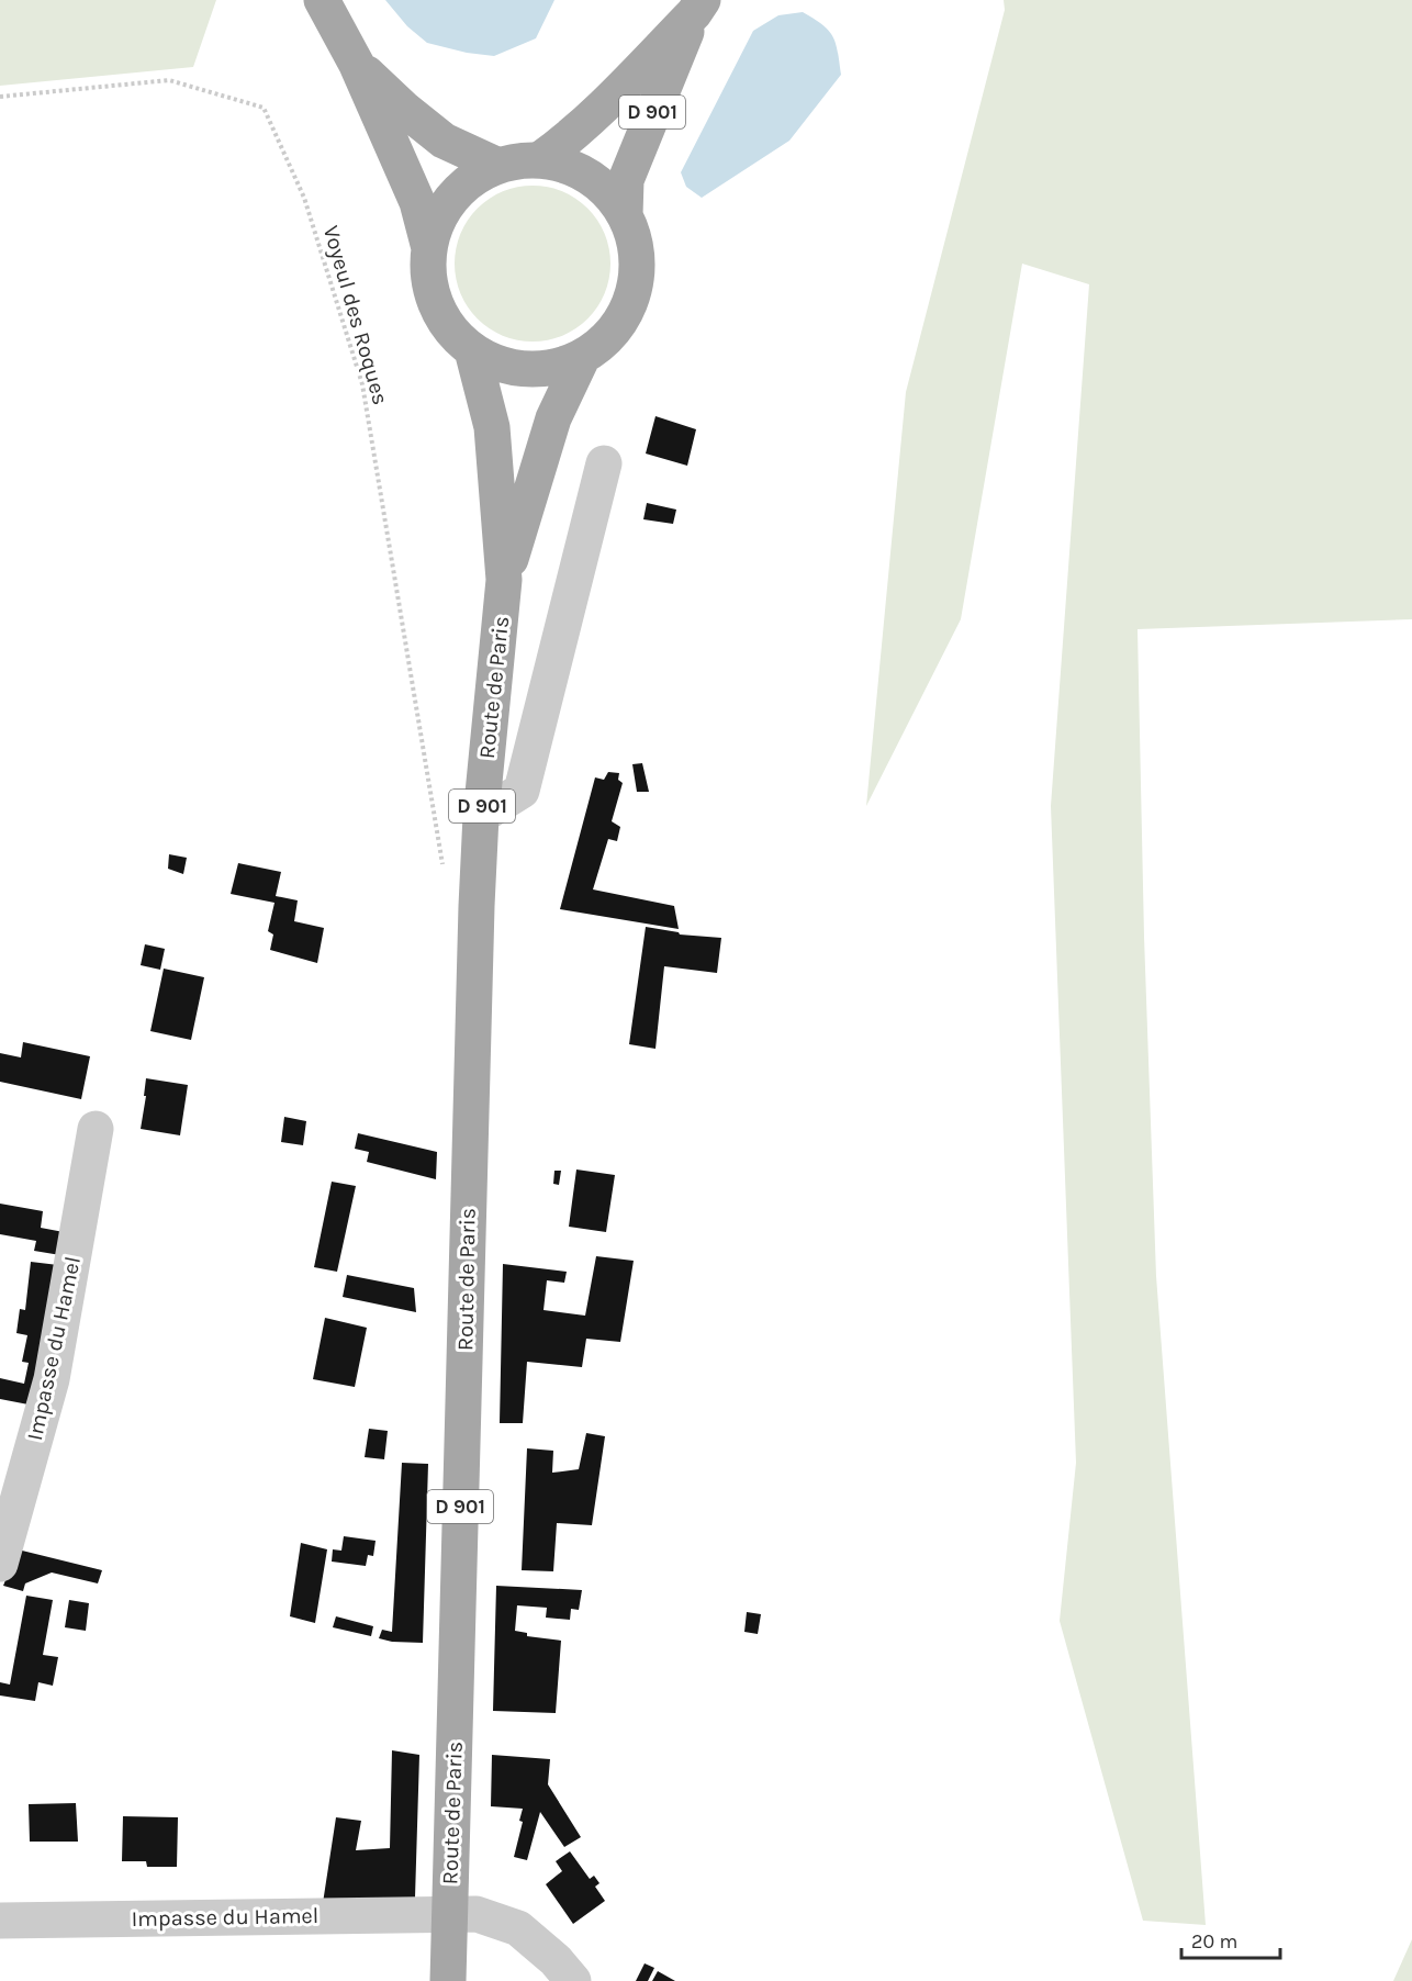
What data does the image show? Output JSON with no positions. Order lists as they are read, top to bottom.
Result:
{
  "streets": {
    "main road": ["D 901", "Route de Paris"],
    "street": ["Impasse du Hamel"],
    "path": ["Voyeul des Roques"]
  },
  "crossings": [
    ["D 901", "Route de Paris"],
    ["Route de Paris", "Impasse du Hamel"]
  ],
  "scale_bar": "20 m"
}
